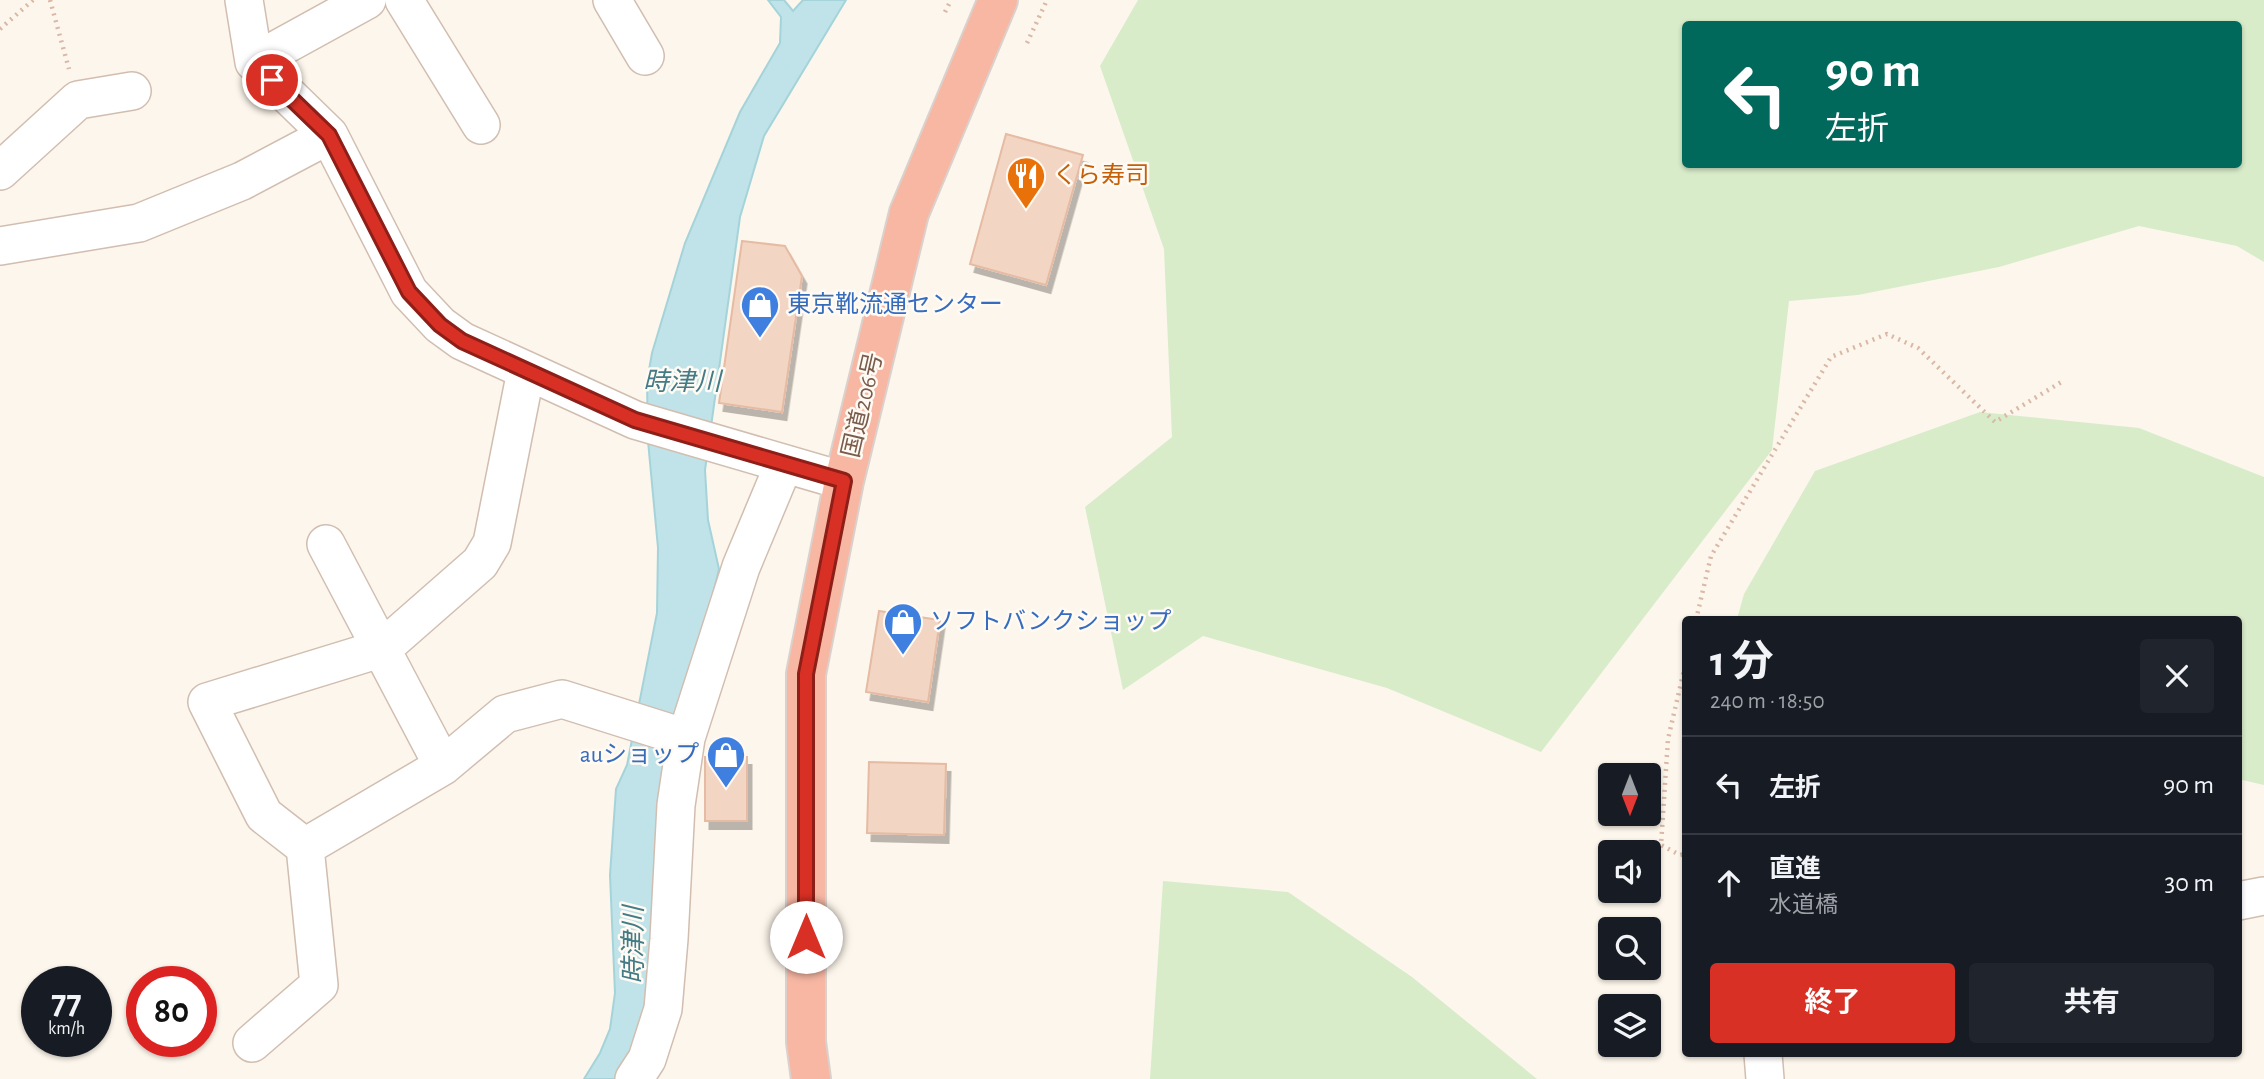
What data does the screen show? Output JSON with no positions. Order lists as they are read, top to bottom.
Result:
{
  "streets": {
    "highway": ["国道206号"]
  },
  "water": ["時津川"],
  "places": {
    "restaurant": ["くら寿司"],
    "shop": ["東京靴流通センター", "ソフトバンクショップ", "auショップ"]
  },
  "north": "bottom",
  "page": {
    "turn": ["90 m", "左折"],
    "heading": ["1 分", "240 m · 18:50"],
    "list": [
      {
        "name": "左折",
        "value": "90 m"
      },
      {
        "name": "直進",
        "note": "水道橋",
        "value": "30 m"
      }
    ],
    "buttons": ["終了", "共有"],
    "speed": "77 km/h",
    "limit": "80"
  }
}
